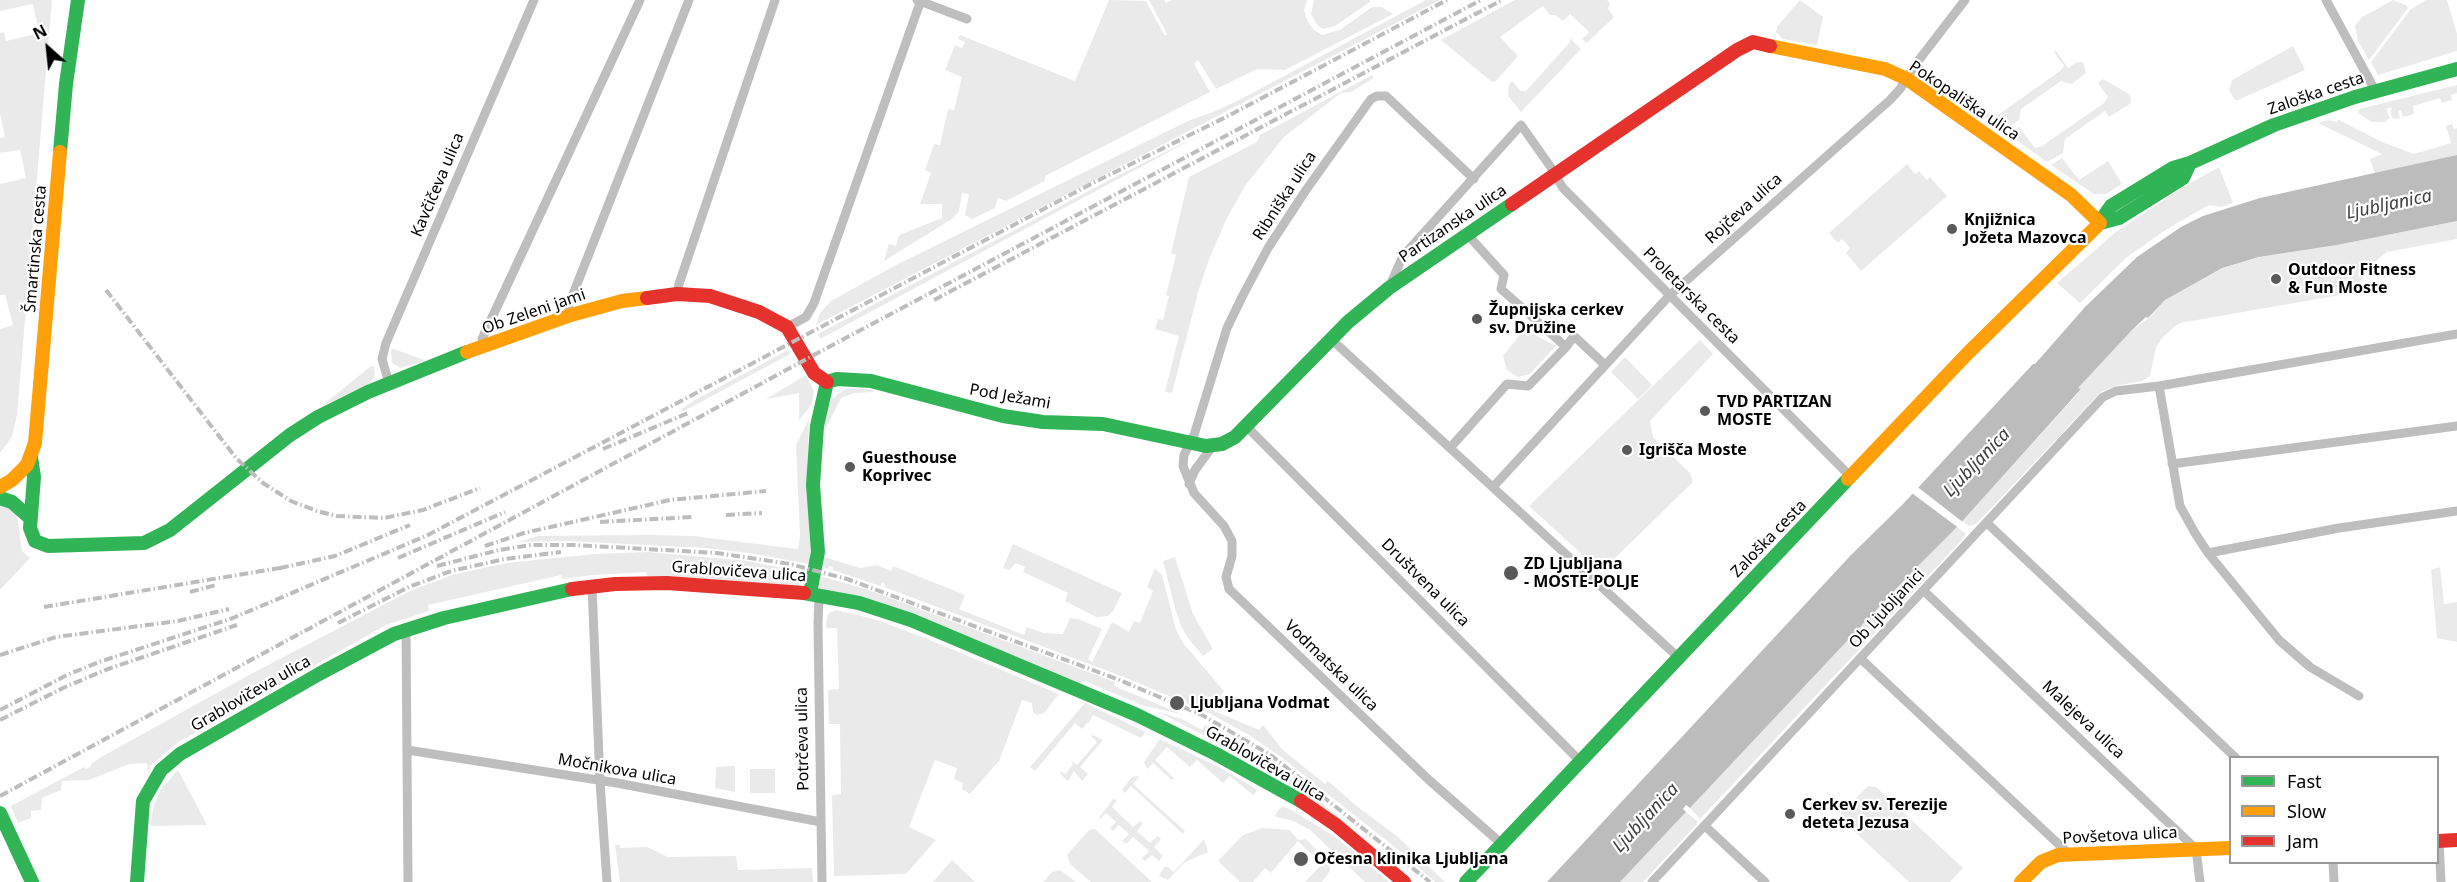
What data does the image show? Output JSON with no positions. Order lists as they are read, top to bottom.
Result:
{
  "streets": {
    "street": [
      "Zaloška cesta",
      "Pokopališka ulica",
      "Kavčičeva ulica",
      "Ribniška ulica",
      "Rojčeva ulica",
      "Partizanska ulica",
      "Šmartinska cesta",
      "Proletarska cesta",
      "Ob Zeleni jami",
      "Pod Ježami",
      "Grablovičeva ulica",
      "Društvena ulica",
      "Ob Ljubljanici",
      "Vodmatska ulica",
      "Malejeva ulica",
      "Potrčeva ulica",
      "Močnikova ulica",
      "Povšetova ulica"
    ]
  },
  "crossings": [
    ["Zaloška cesta", "Pokopališka ulica"],
    ["Zaloška cesta", "Proletarska cesta"],
    ["Zaloška cesta", "Društvena ulica"],
    ["Zaloška cesta", "Vodmatska ulica"],
    ["Pokopališka ulica", "Rojčeva ulica"],
    ["Pokopališka ulica", "Partizanska ulica"],
    ["Kavčičeva ulica", "Ob Zeleni jami"],
    ["Ribniška ulica", "Proletarska cesta"],
    ["Ribniška ulica", "Pod Ježami"],
    ["Rojčeva ulica", "Proletarska cesta"],
    ["Partizanska ulica", "Proletarska cesta"],
    ["Partizanska ulica", "Društvena ulica"],
    ["Šmartinska cesta", "Ob Zeleni jami"],
    ["Pod Ježami", "Potrčeva ulica"],
    ["Grablovičeva ulica", "Potrčeva ulica"],
    ["Ob Ljubljanici", "Malejeva ulica"],
    ["Malejeva ulica", "Povšetova ulica"],
    ["Potrčeva ulica", "Močnikova ulica"]
  ],
  "water": ["Ljubljanica"],
  "places": [
    "Knjižnica Jožeta Mazovca",
    "Outdoor Fitness & Fun Moste",
    "Župnijska cerkev sv. Družine",
    "TVD PARTIZAN MOSTE",
    "Igrišča Moste",
    "Guesthouse Koprivec",
    "ZD Ljubljana - MOSTE-POLJE",
    "Ljubljana Vodmat",
    "Cerkev sv. Terezije deteta Jezusa",
    "Očesna klinika Ljubljana"
  ],
  "legend": ["Fast", "Slow", "Jam"],
  "north": "top left"
}
